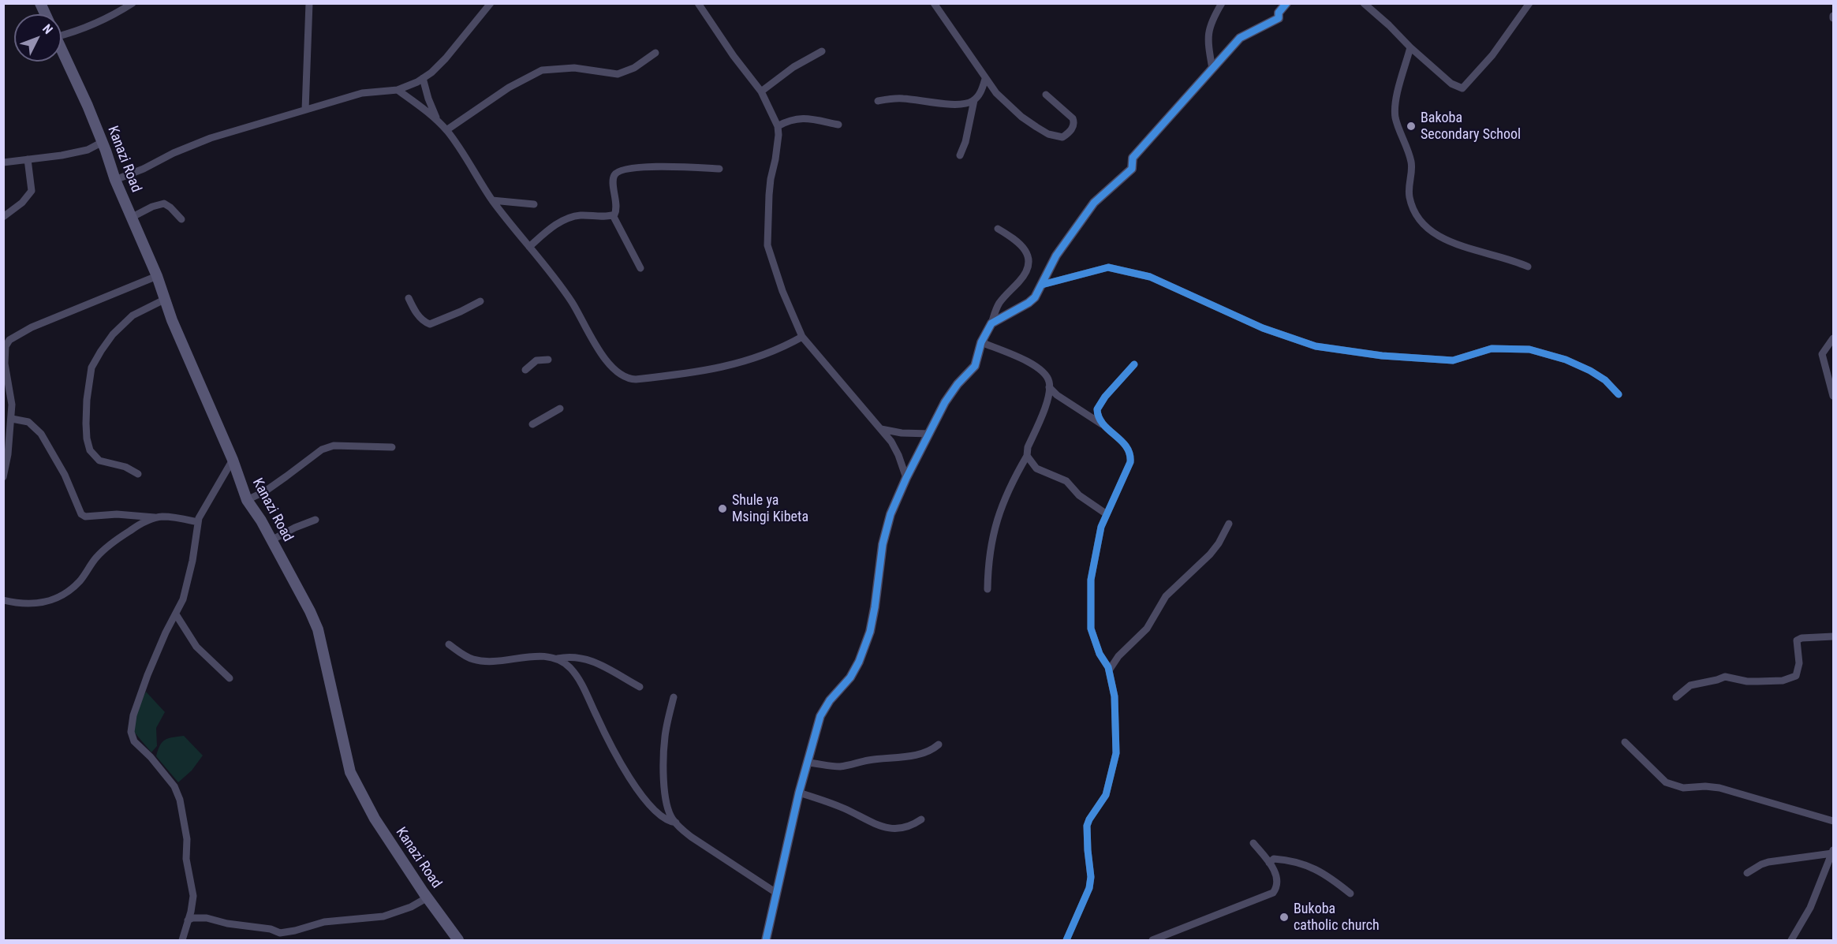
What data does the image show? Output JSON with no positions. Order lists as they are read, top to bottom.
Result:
{
  "streets": {
    "main road": ["Kanazi Road"]
  },
  "places": ["Bakoba Secondary School", "Shule ya Msingi Kibeta", "Bukoba catholic church"],
  "north": "top right"
}
